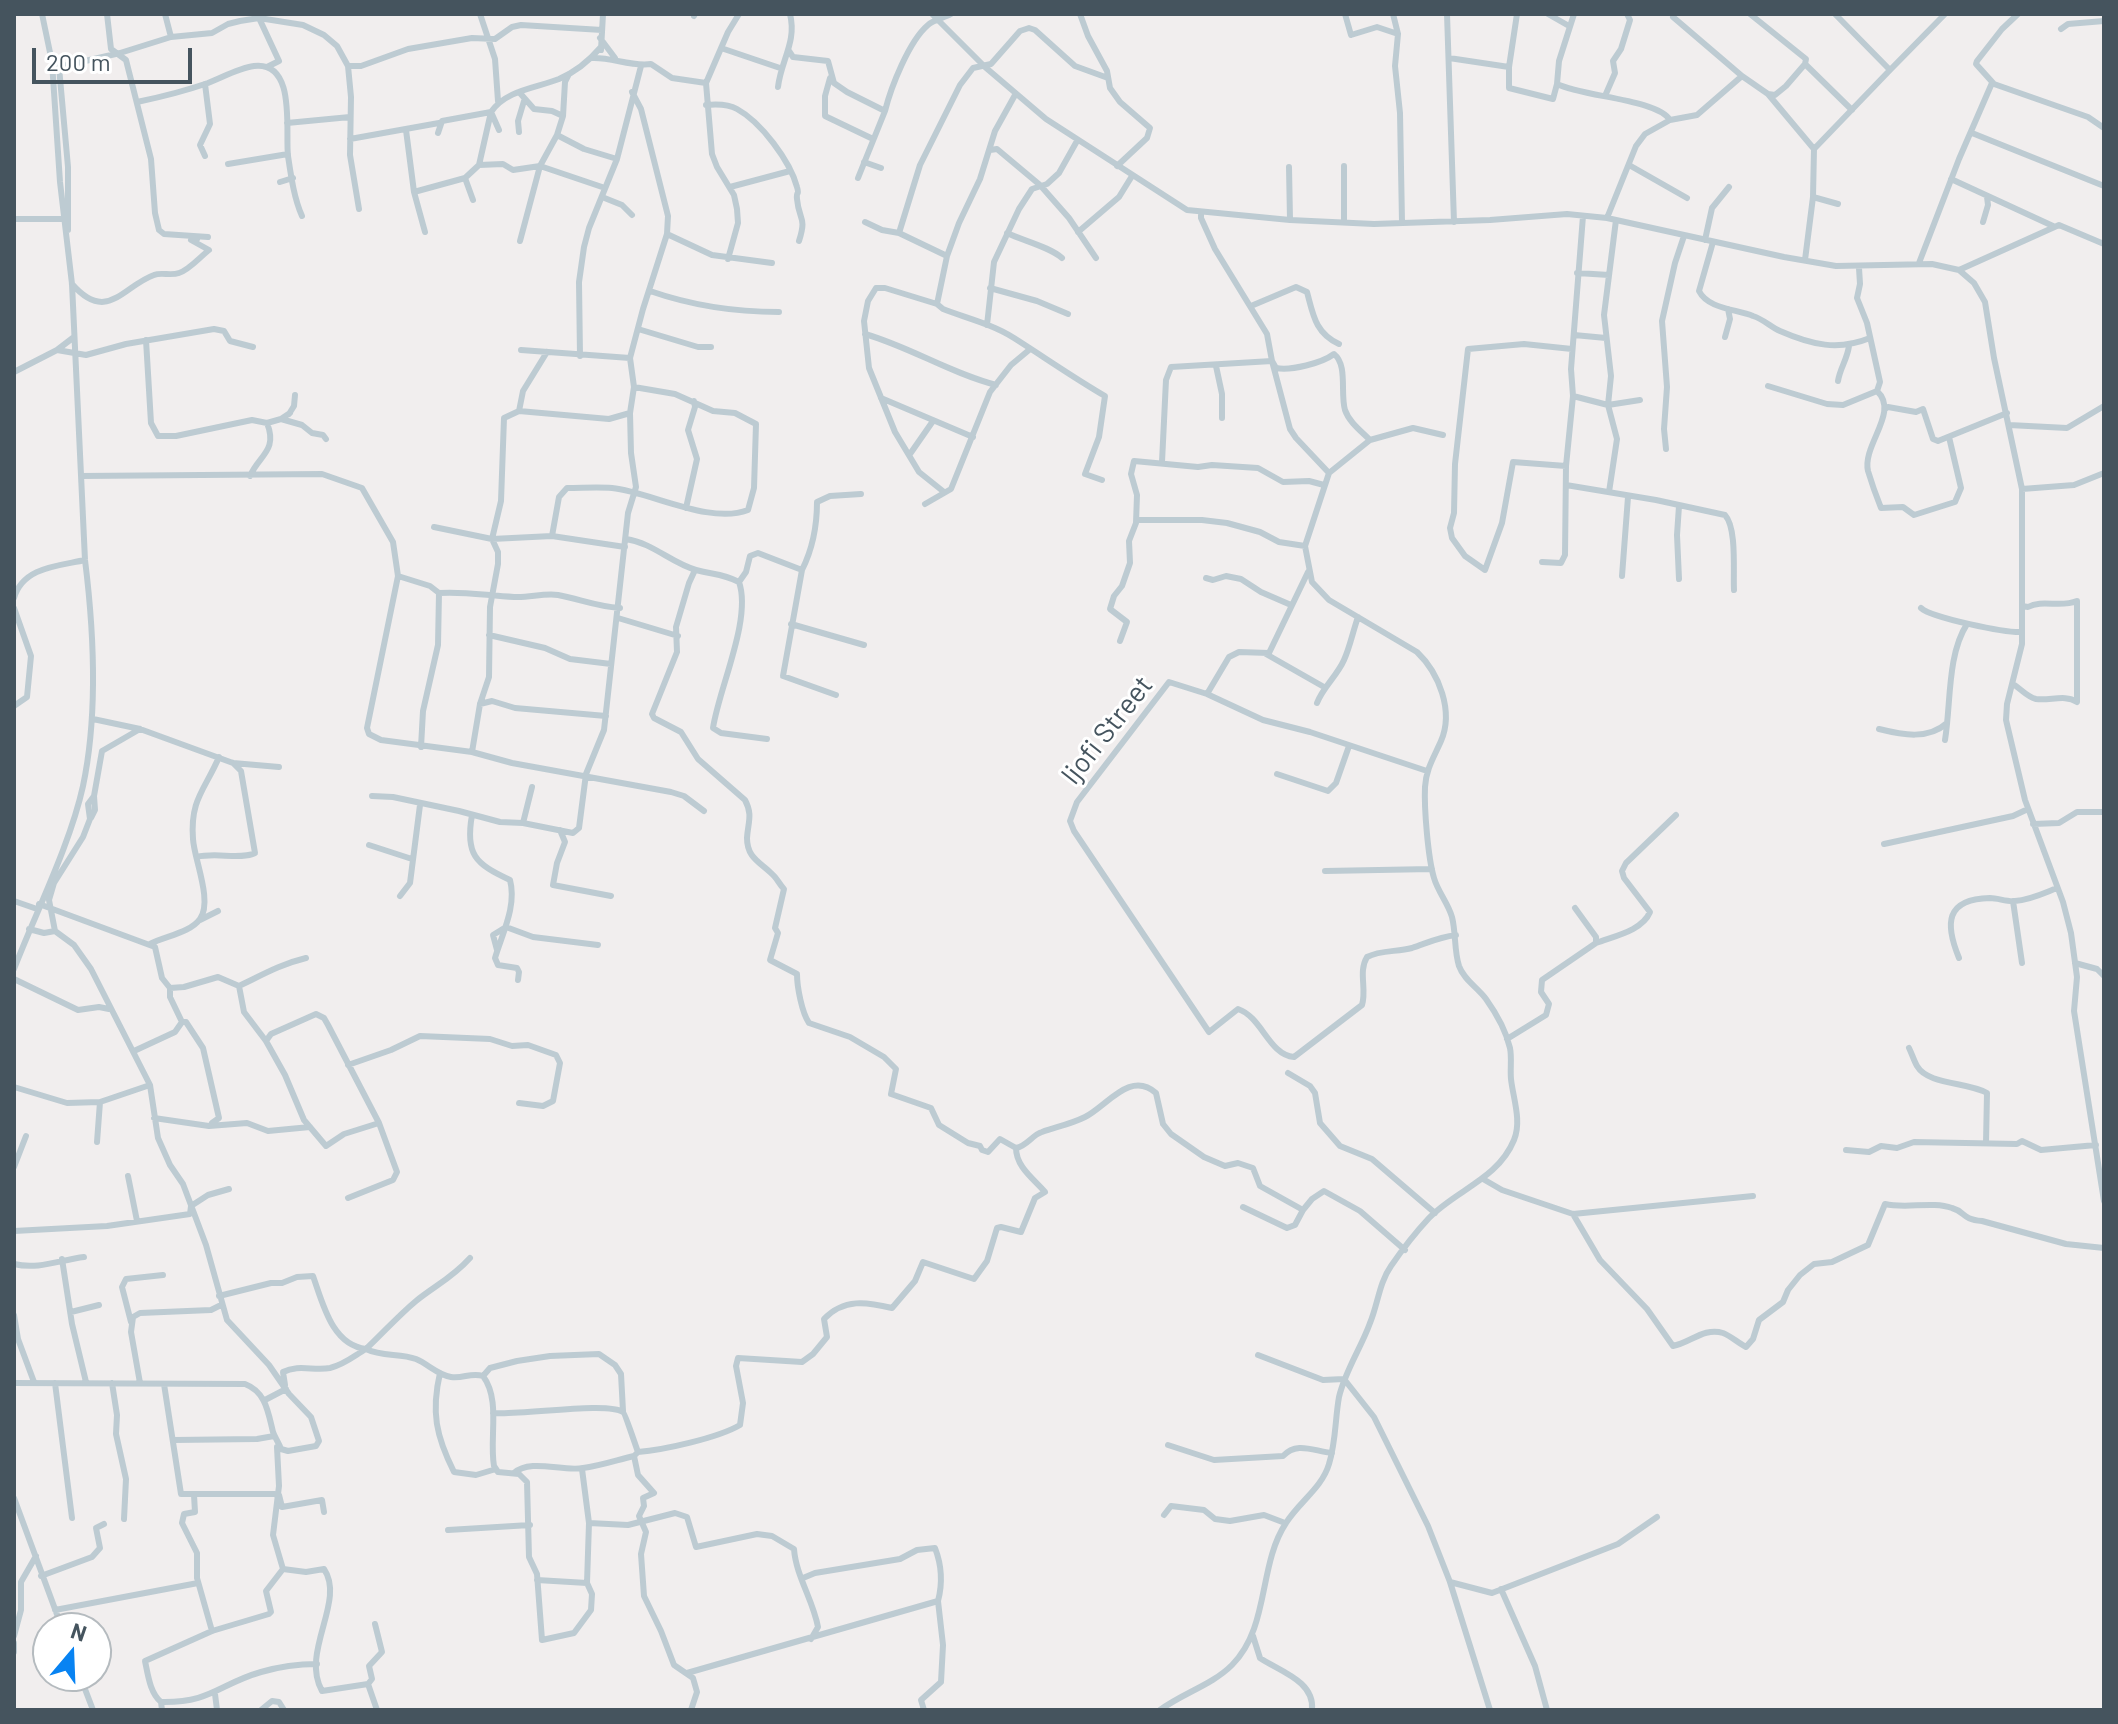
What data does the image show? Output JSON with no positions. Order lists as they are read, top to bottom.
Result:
{
  "streets": {
    "street": ["Ijofi Street"]
  },
  "scale_bar": "200 m",
  "north": "top"
}
